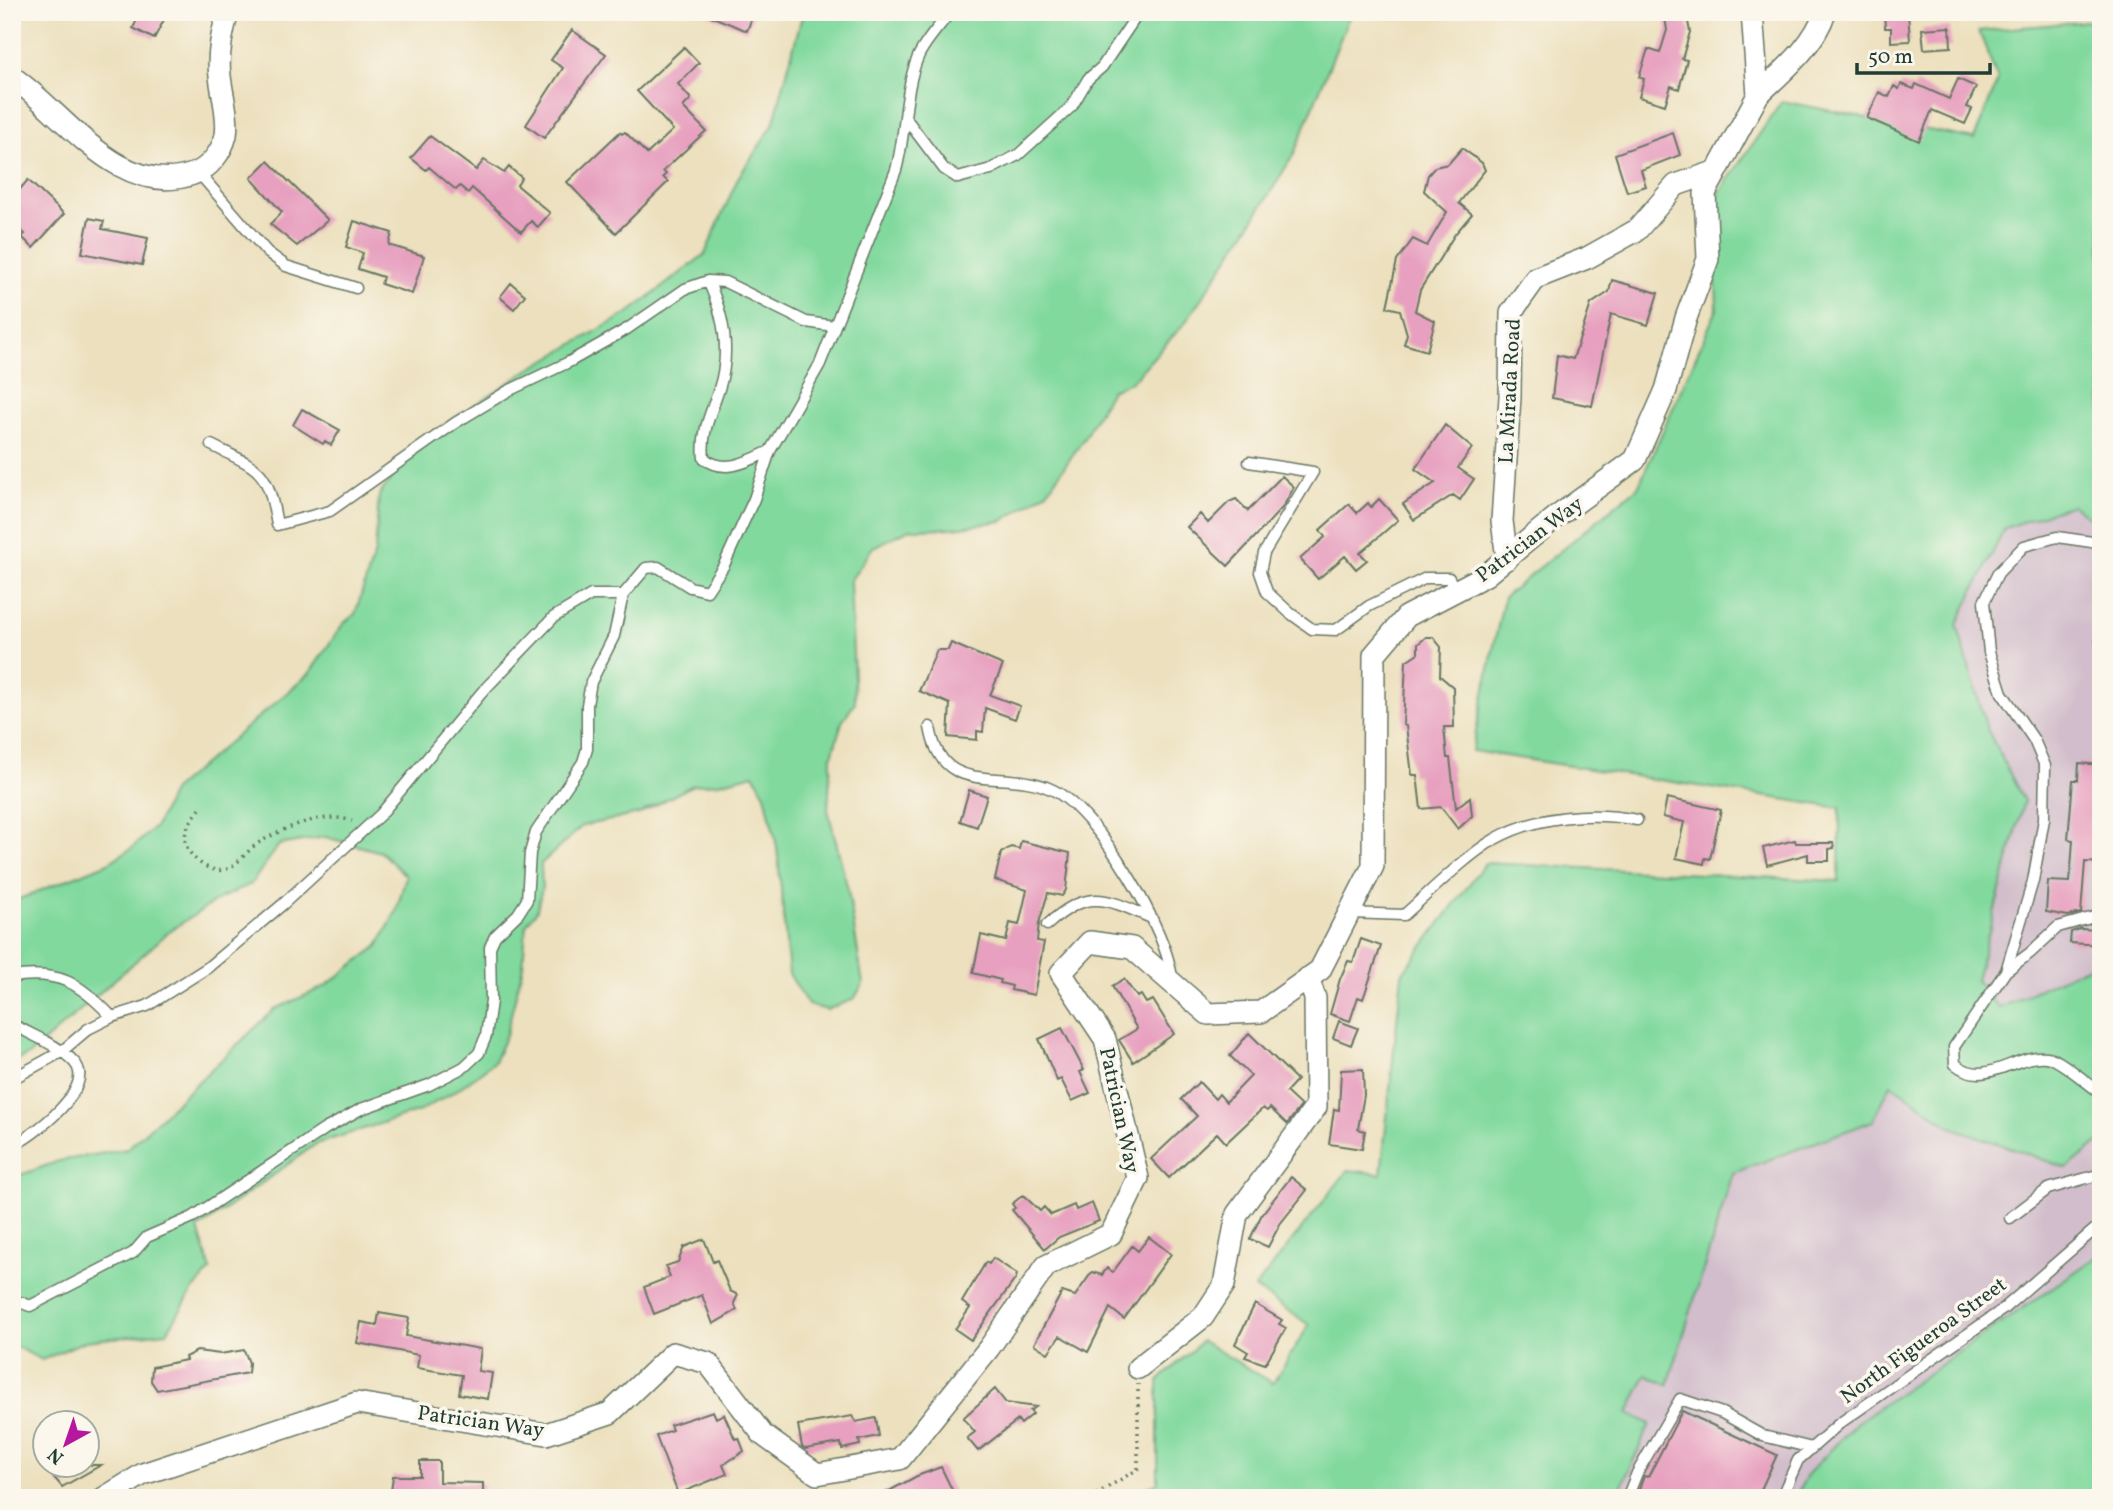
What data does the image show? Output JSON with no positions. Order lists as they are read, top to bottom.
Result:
{
  "streets": {
    "street": ["La Mirada Road", "Patrician Way"],
    "lane": ["North Figueroa Street"]
  },
  "crossings": [
    ["La Mirada Road", "Patrician Way"]
  ],
  "scale_bar": "50 m",
  "north": "bottom left"
}
